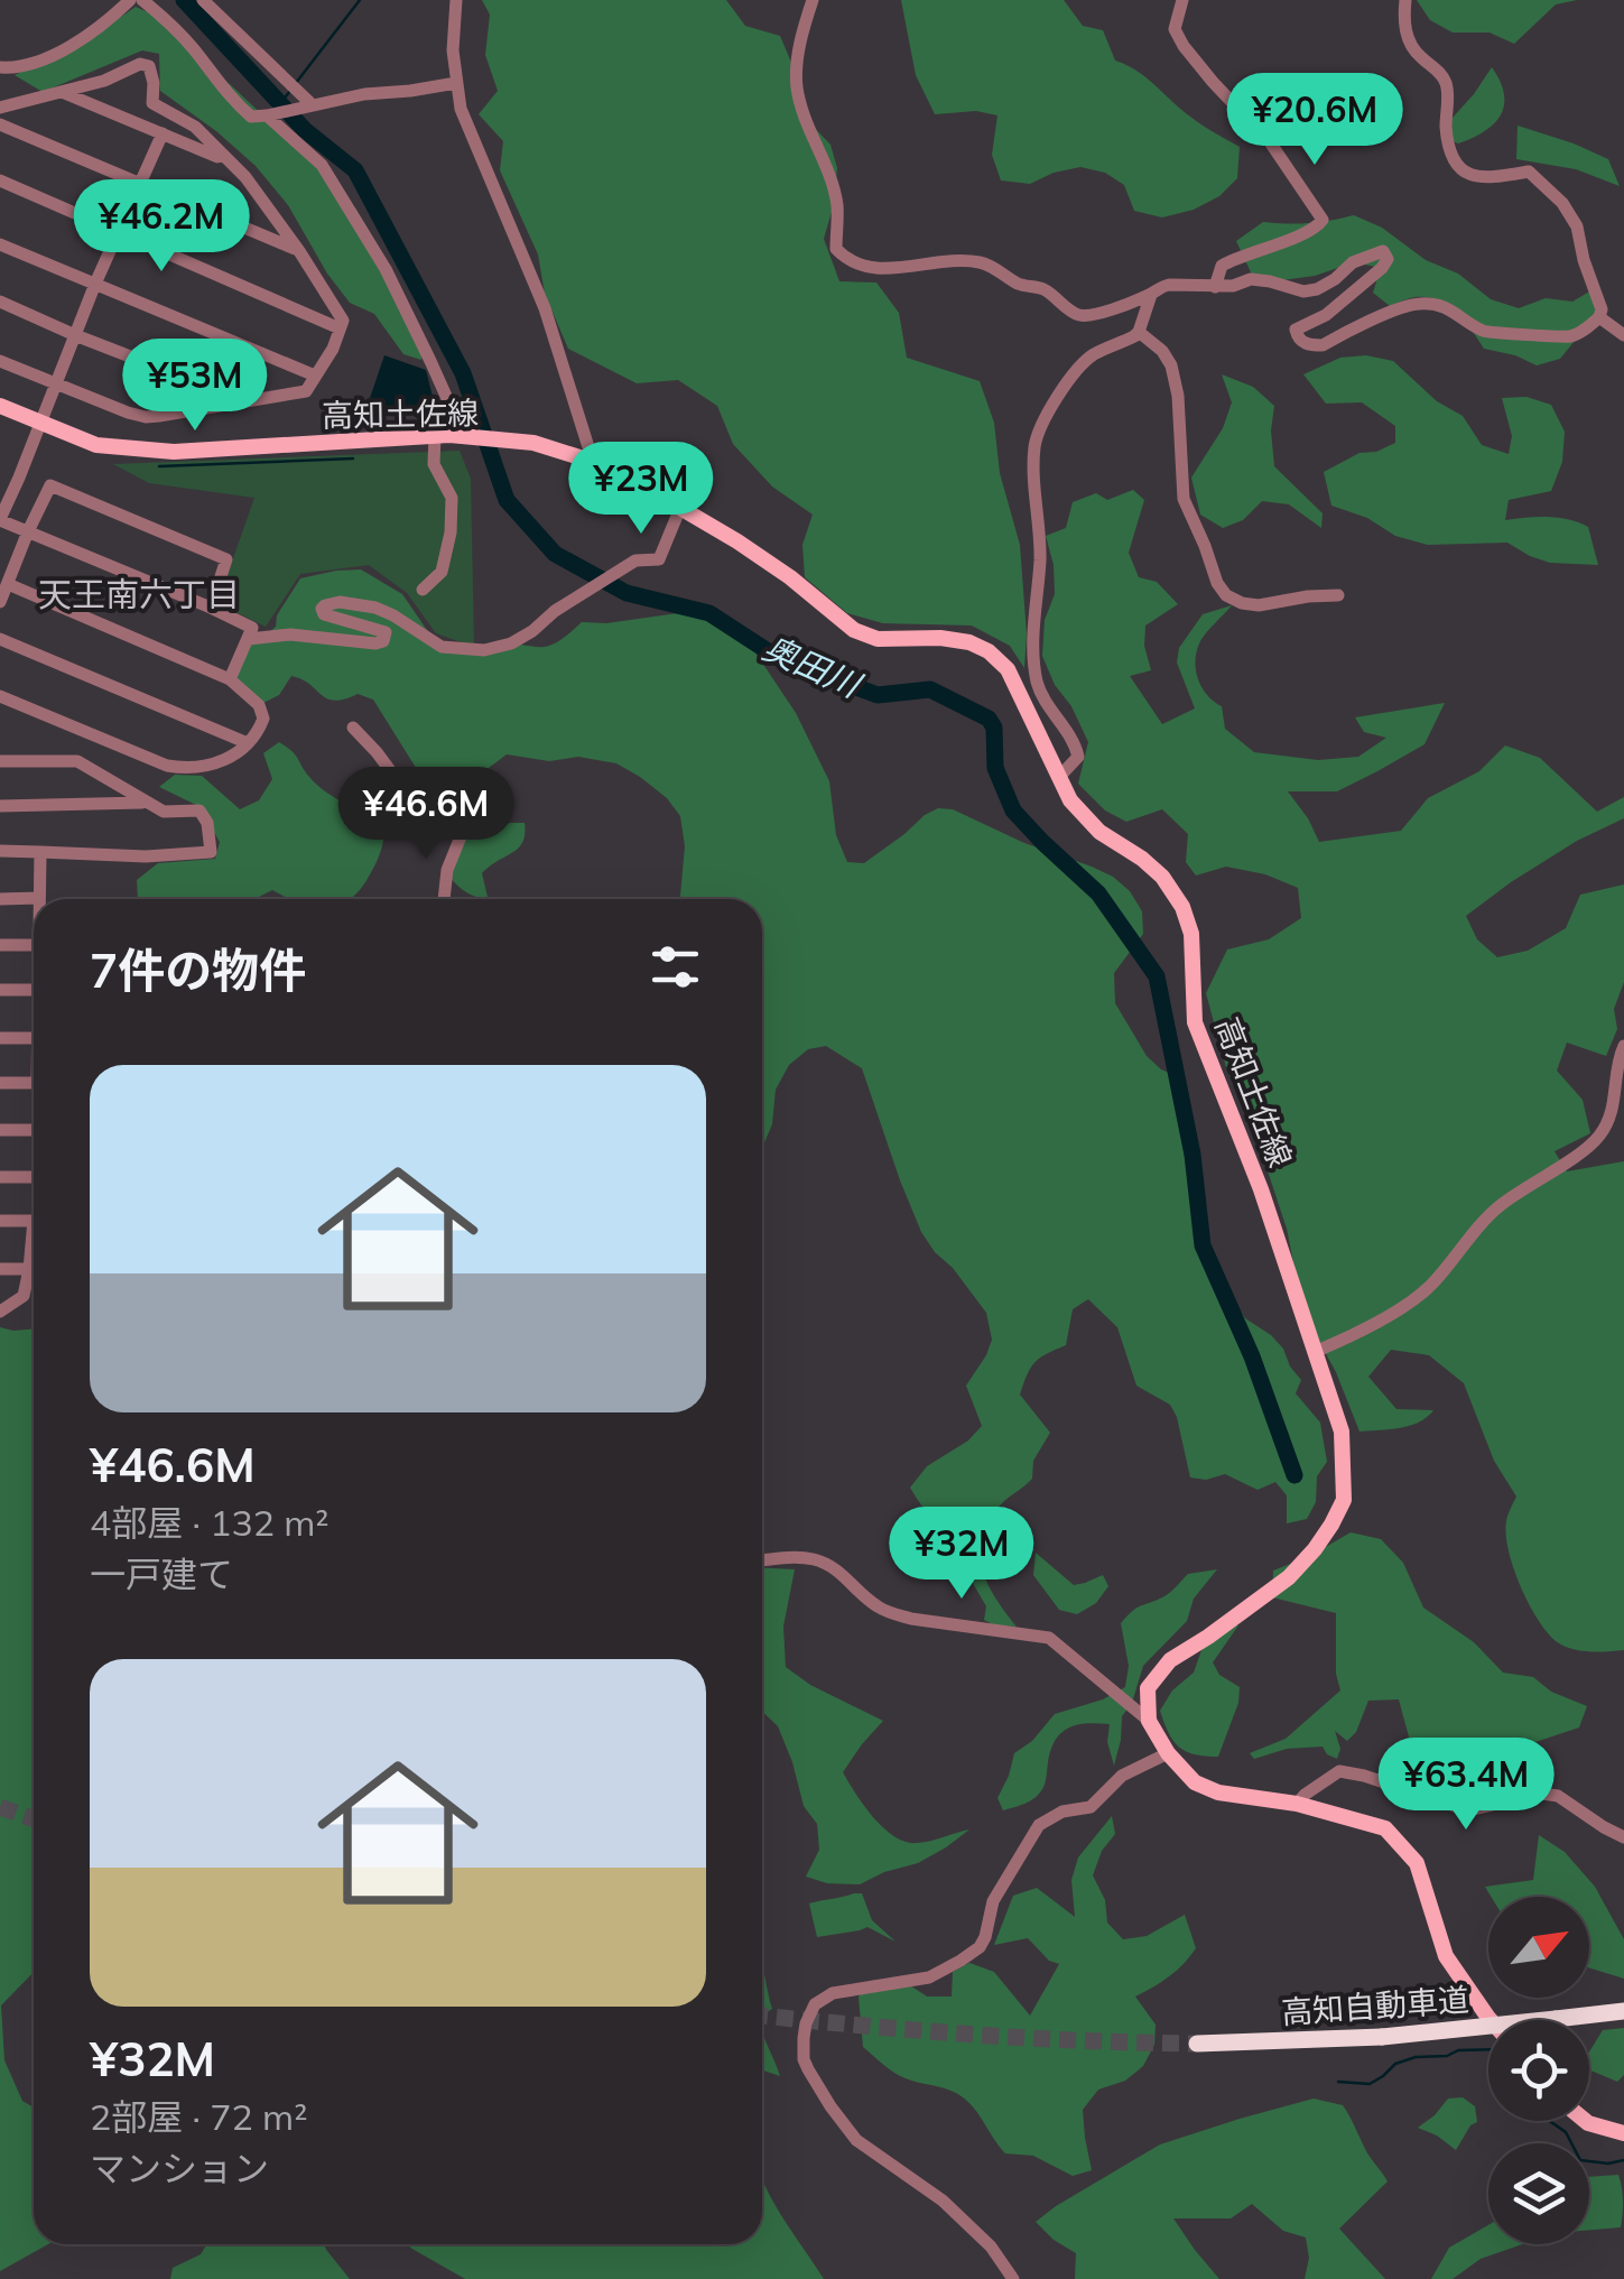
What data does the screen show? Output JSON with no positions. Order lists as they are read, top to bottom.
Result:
{
  "streets": {
    "highway": ["高知自動車道"],
    "main road": ["高知土佐線"]
  },
  "districts": ["天王南六丁目"],
  "water": ["奥田川"],
  "north": "top right",
  "page": {
    "price": [
      "¥20.6M",
      "¥46.2M",
      "¥53M",
      "¥23M",
      "¥46.6M",
      "¥32M",
      "¥63.4M"
    ],
    "heading": "7件の物件",
    "list": [
      {
        "name": "¥46.6M",
        "note": "4部屋 · 132 m² · 一戸建て"
      },
      {
        "name": "¥32M",
        "note": "2部屋 · 72 m² · マンション"
      }
    ]
  }
}
